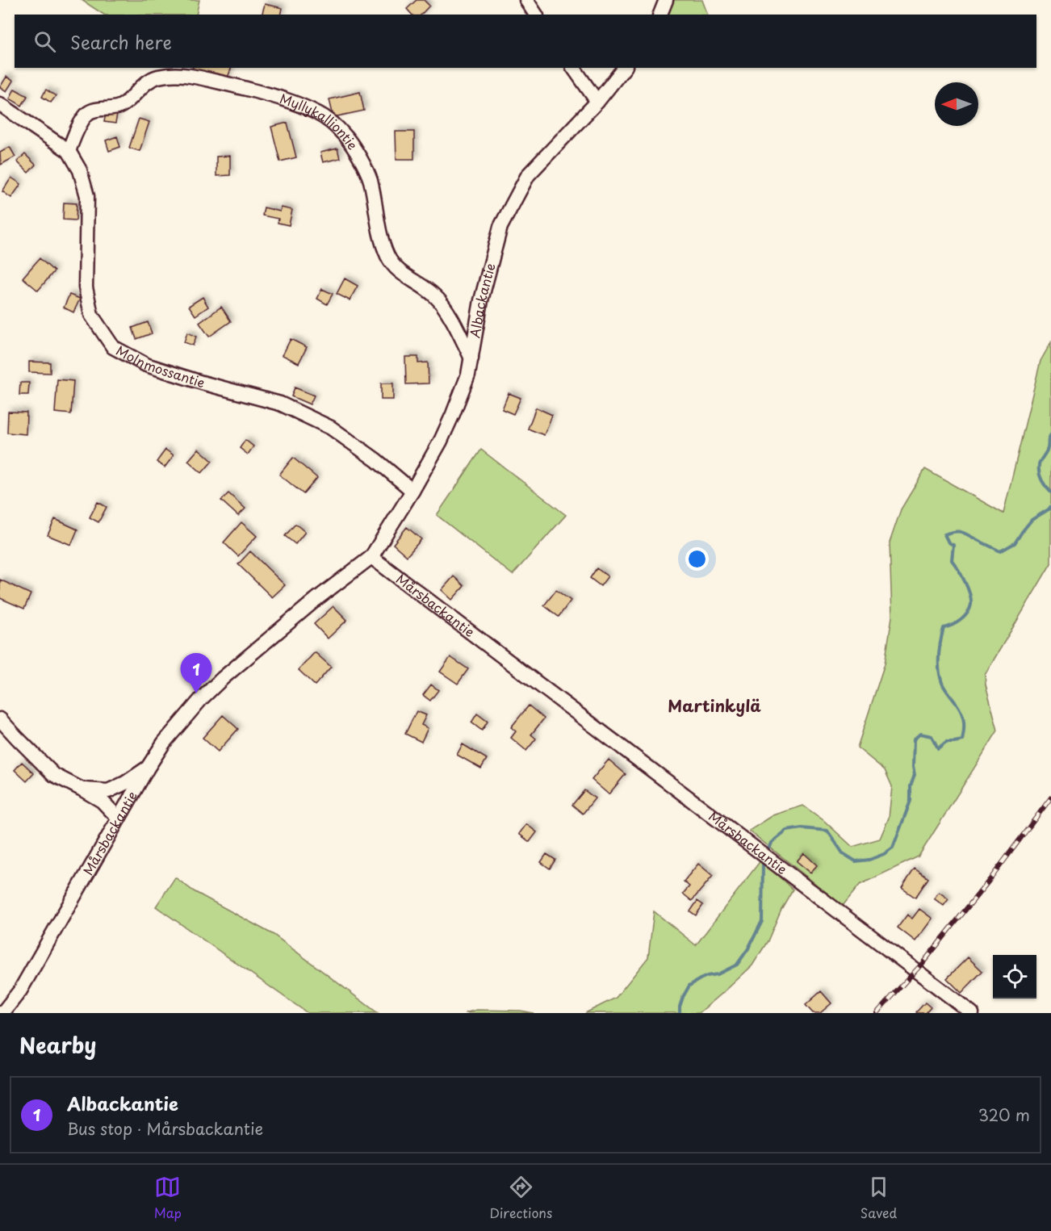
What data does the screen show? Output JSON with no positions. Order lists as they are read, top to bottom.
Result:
{
  "streets": {
    "street": [
      "Myllykalliontie",
      "Albackantie",
      "Molnmossantie",
      "Mårsbackantie"
    ]
  },
  "crossings": [
    ["Myllykalliontie", "Albackantie"],
    ["Myllykalliontie", "Molnmossantie"],
    ["Albackantie", "Molnmossantie"],
    ["Albackantie", "Mårsbackantie"]
  ],
  "districts": ["Martinkylä"],
  "north": "left",
  "page": {
    "search": "Search here",
    "pins": "1",
    "heading": "Nearby",
    "list": [
      {
        "mark": "1",
        "name": "Albackantie",
        "note": "Bus stop · Mårsbackantie",
        "value": "320 m"
      }
    ],
    "nav": ["Map", "Directions", "Saved"]
  }
}
